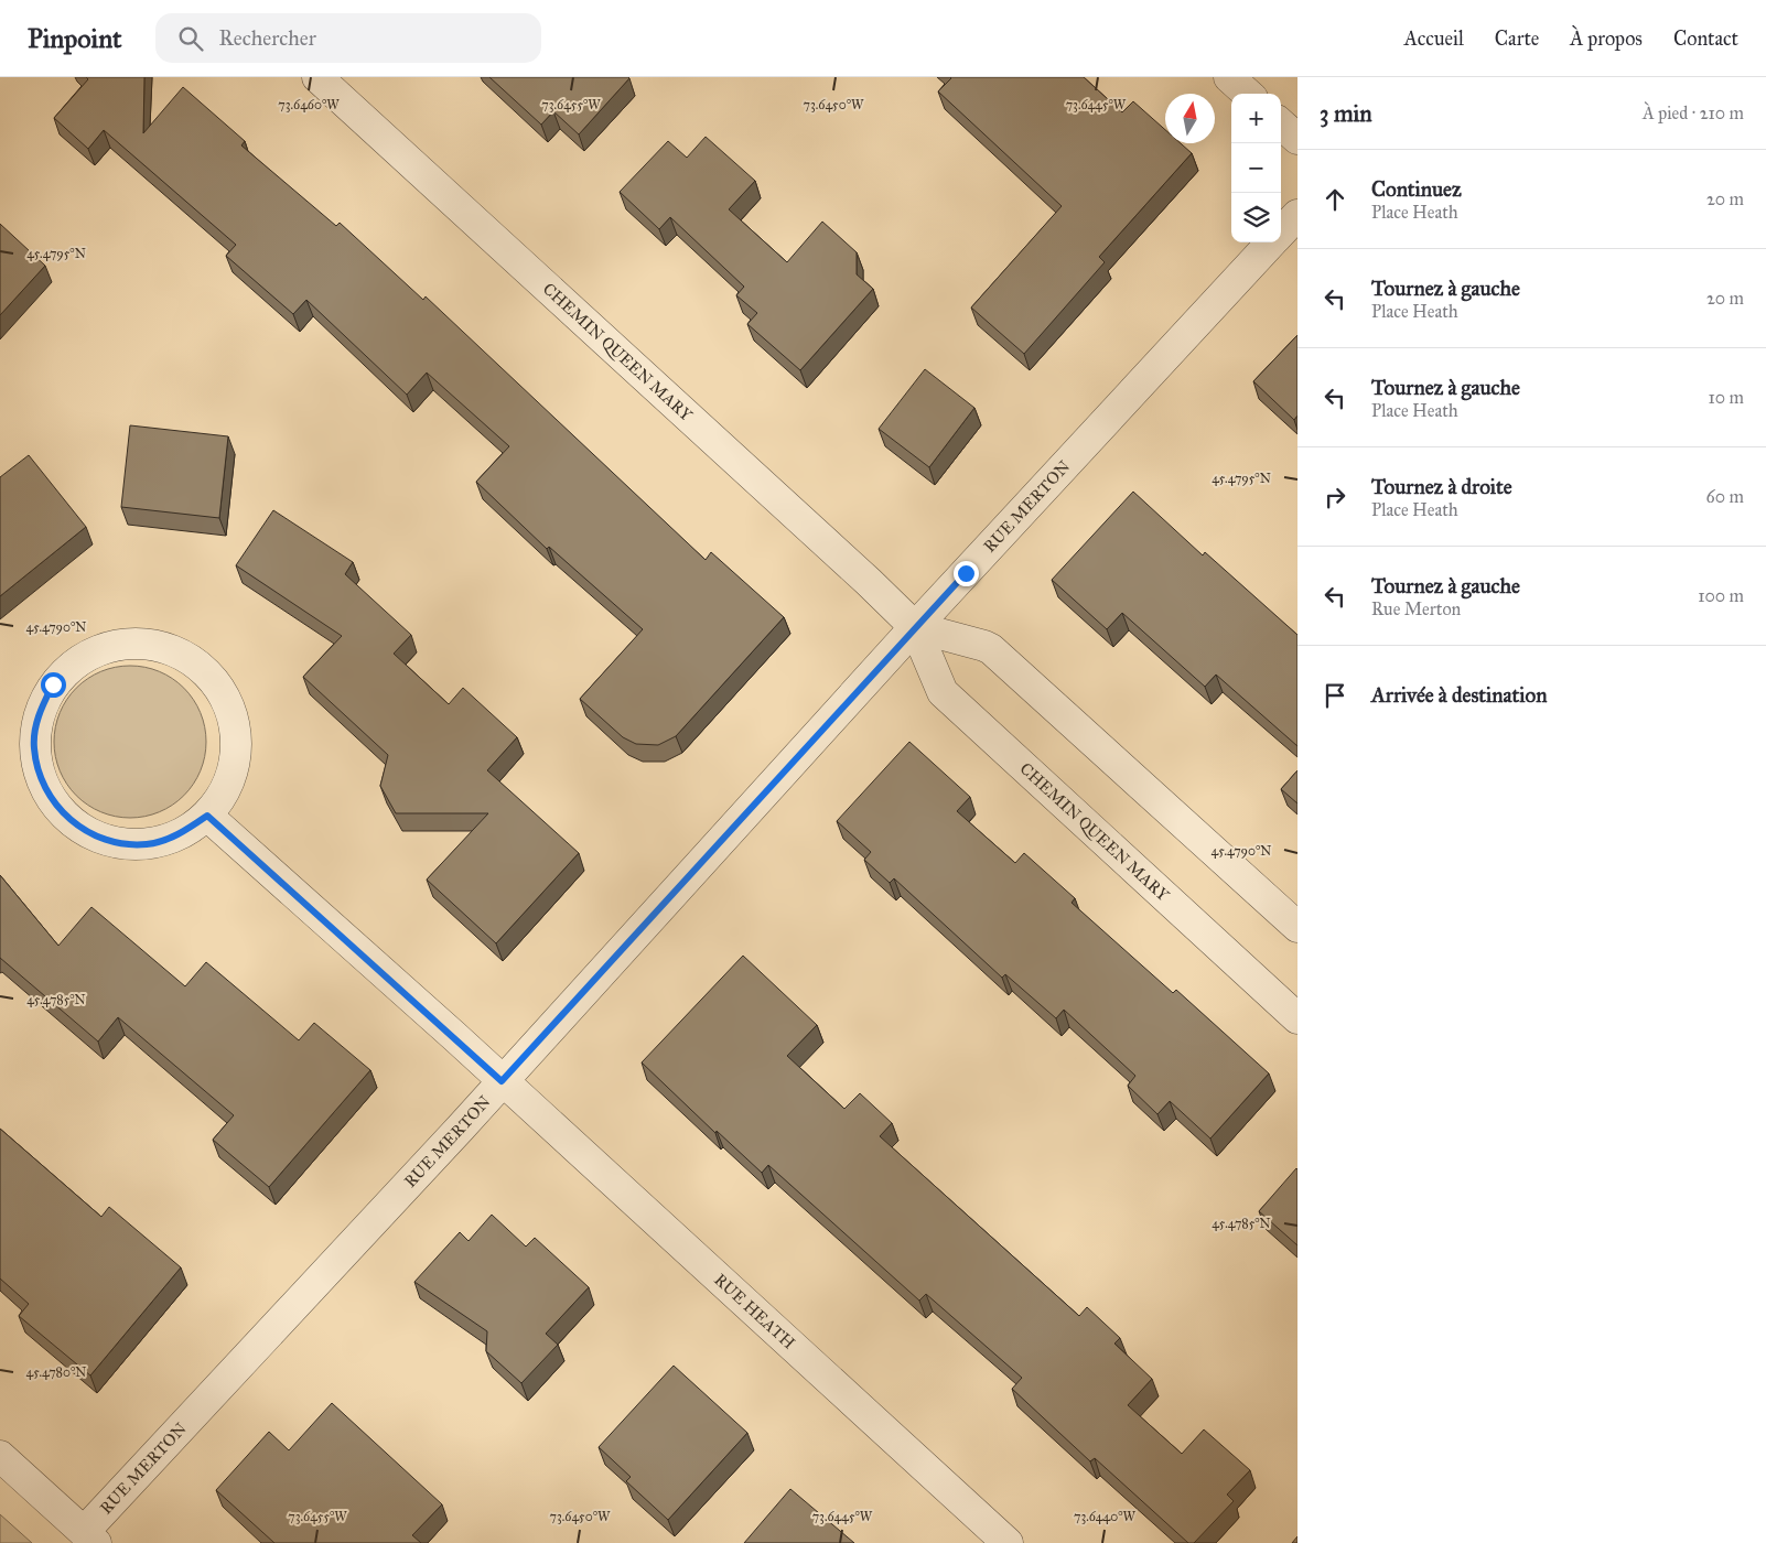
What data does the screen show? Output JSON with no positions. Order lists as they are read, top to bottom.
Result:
{
  "streets": {
    "street": ["CHEMIN QUEEN MARY", "RUE MERTON", "RUE HEATH"]
  },
  "crossings": [
    ["CHEMIN QUEEN MARY", "RUE MERTON"],
    ["RUE MERTON", "RUE HEATH"]
  ],
  "north": "top",
  "page": {
    "header": "Pinpoint",
    "search": "Rechercher",
    "nav": [
      "Accueil",
      "Carte",
      "À propos",
      "Contact"
    ],
    "heading": ["3 min", "À pied · 210 m"],
    "map_buttons": ["+", "−"],
    "list": [
      ["Continuez", "Place Heath", "20 m"],
      ["Tournez à gauche", "Place Heath", "20 m"],
      ["Tournez à gauche", "Place Heath", "10 m"],
      ["Tournez à droite", "Place Heath", "60 m"],
      ["Tournez à gauche", "Rue Merton", "100 m"],
      "Arrivée à destination"
    ]
  },
  "coordinates": [
    "73.6460°W",
    "73.6455°W",
    "73.6450°W",
    "73.6445°W",
    "45.4795°N",
    "45.4790°N",
    "45.4785°N",
    "45.4780°N",
    "73.6440°W"
  ]
}
